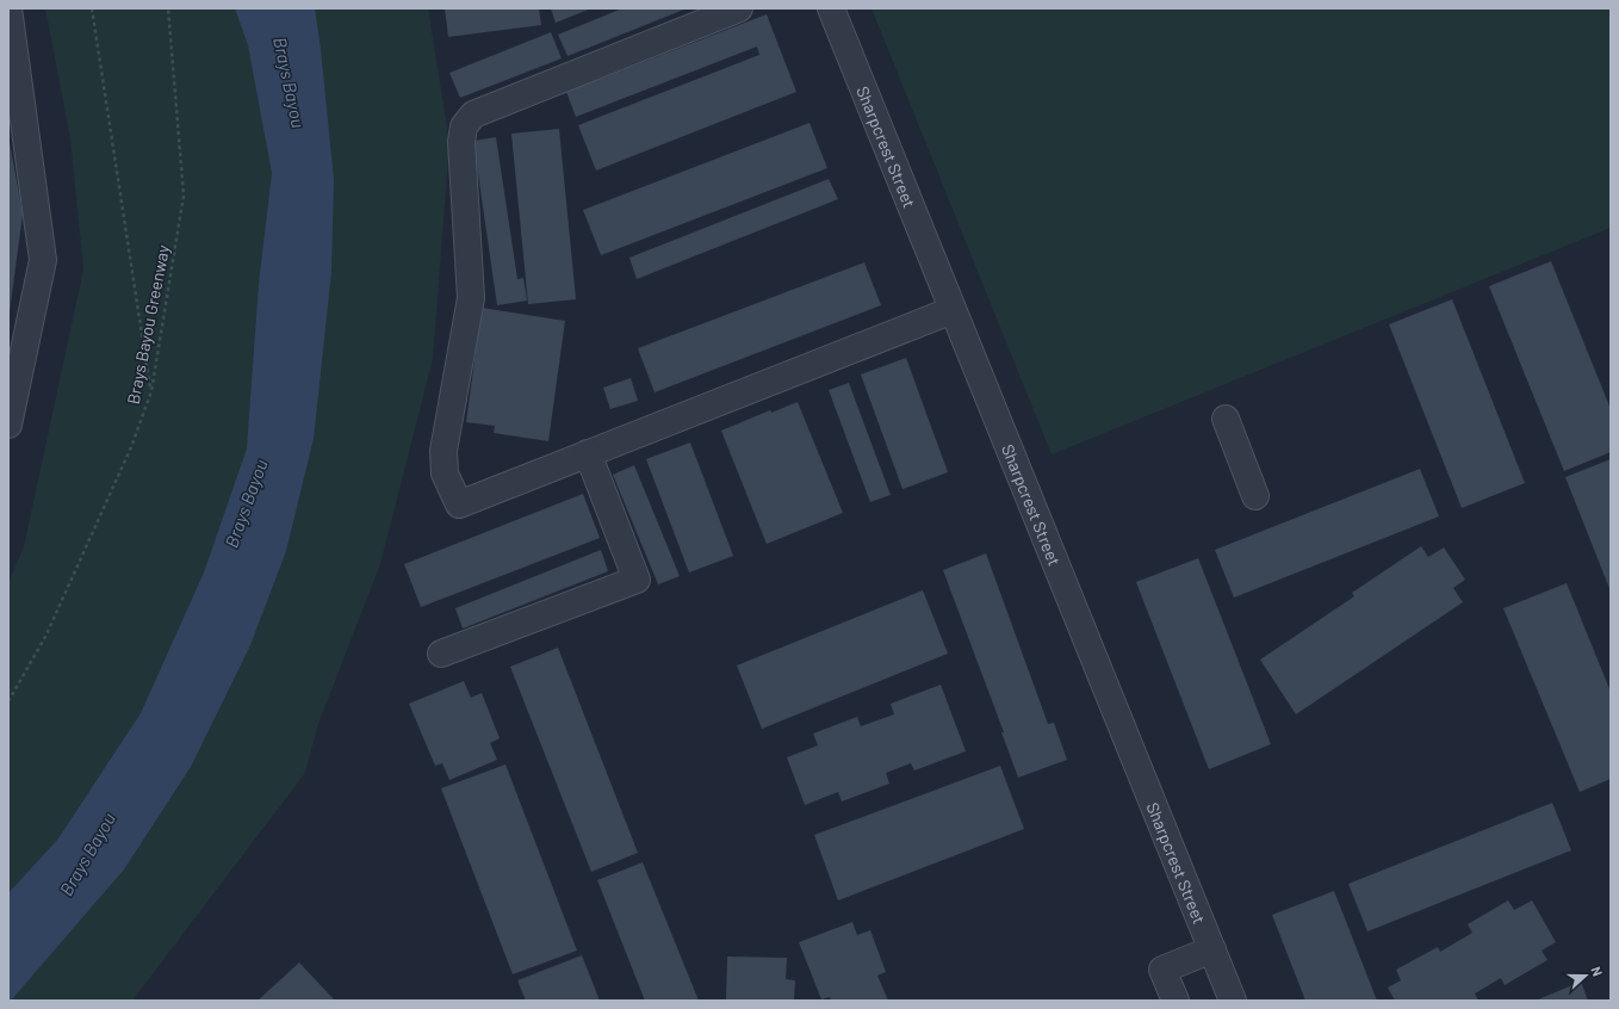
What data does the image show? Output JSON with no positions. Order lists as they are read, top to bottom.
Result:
{
  "streets": {
    "street": ["Sharpcrest Street"],
    "path": ["Brays Bayou Greenway"]
  },
  "water": ["Brays Bayou"],
  "north": "right"
}
